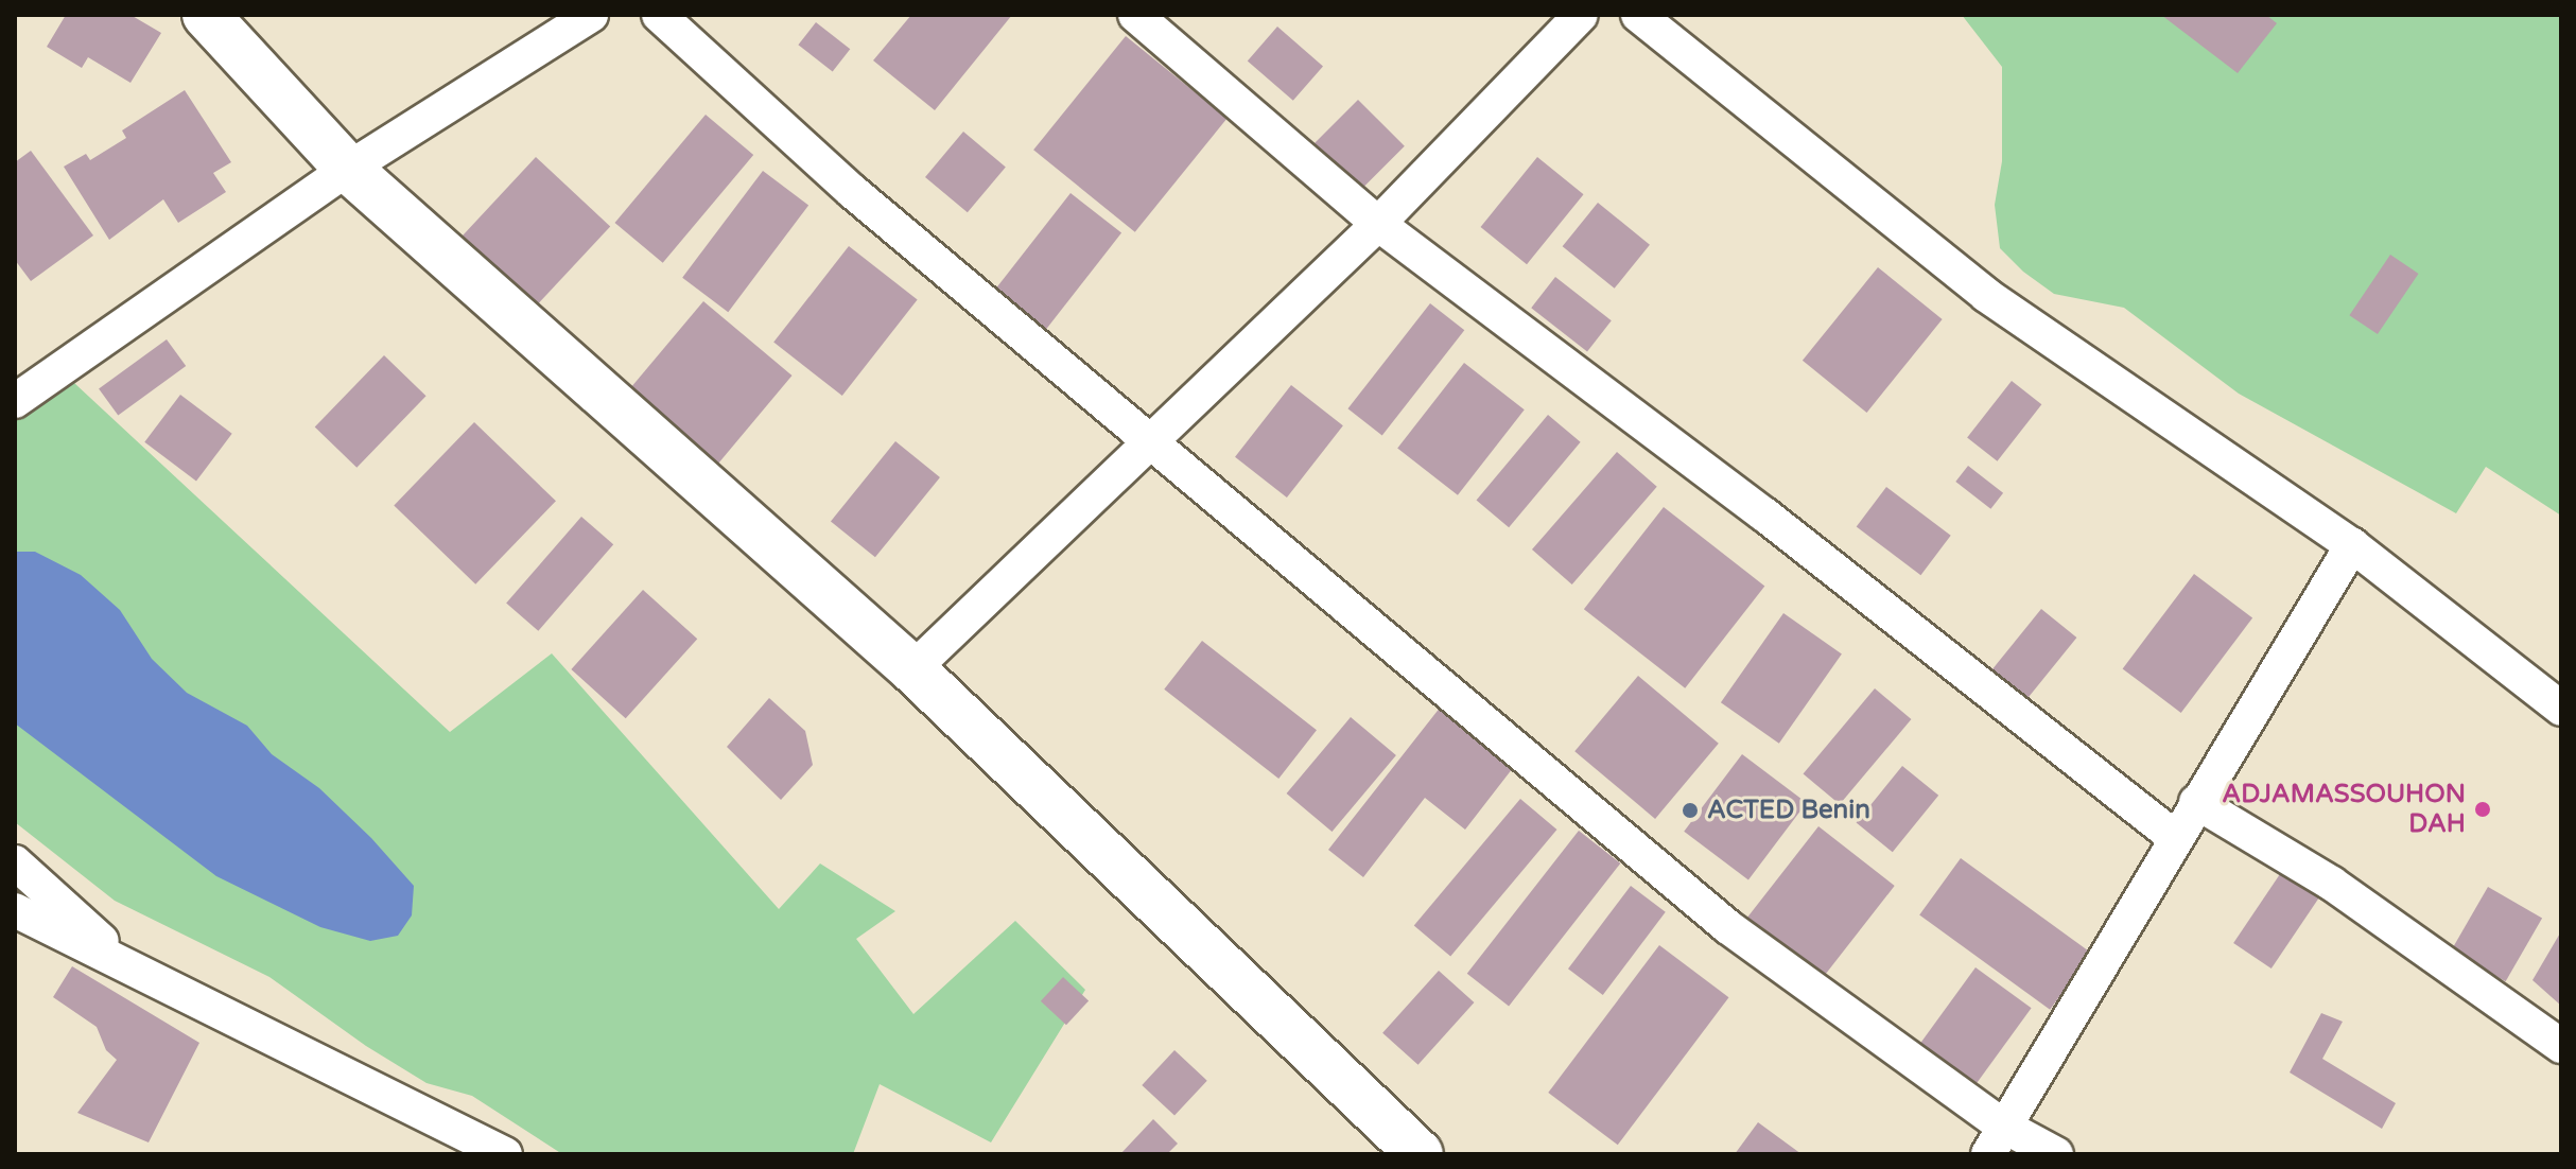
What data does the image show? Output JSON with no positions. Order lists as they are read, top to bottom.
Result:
{
  "places": ["ADJAMASSOUHON DAH", "ACTED Benin"]
}
